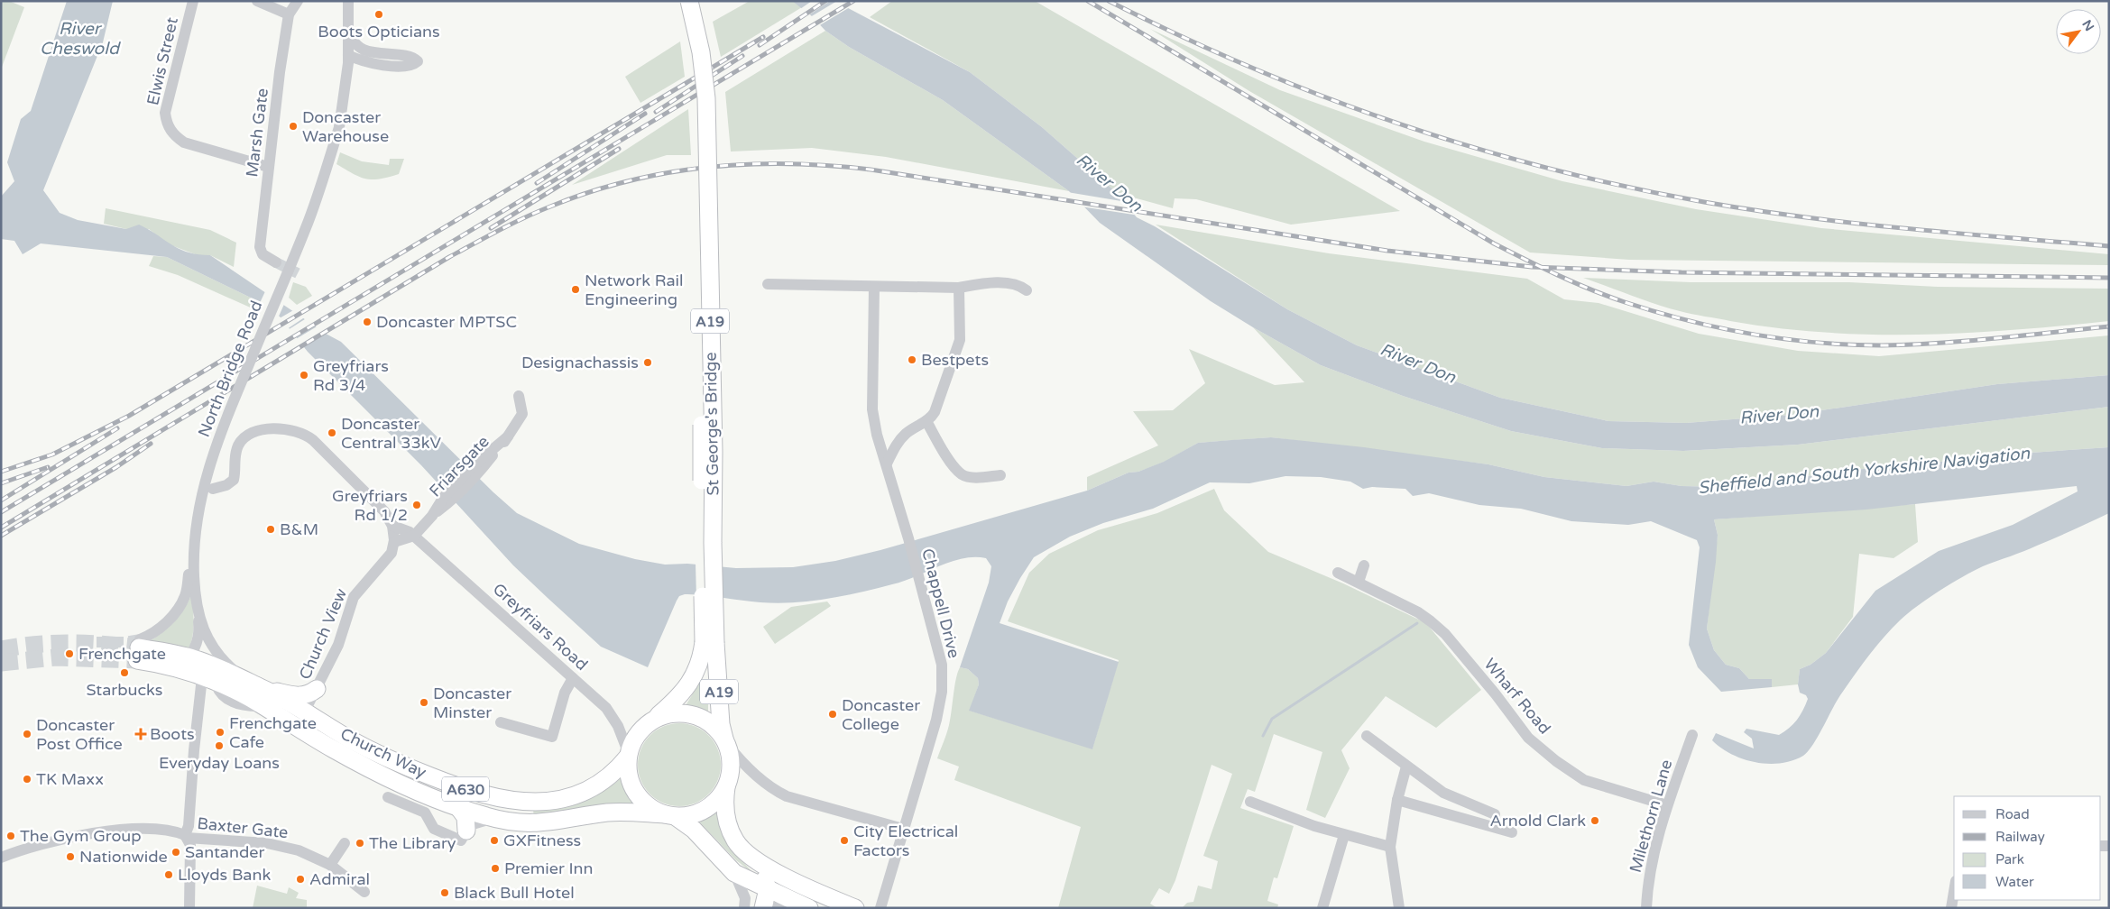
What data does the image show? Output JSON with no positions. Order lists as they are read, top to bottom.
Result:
{
  "streets": {
    "highway": [
      "A19",
      "St George's Bridge",
      "Church Way",
      "A630"
    ],
    "street": [
      "Elwis Street",
      "Marsh Gate",
      "North Bridge Road",
      "Friarsgate",
      "Chappell Drive",
      "Greyfriars Road",
      "Church View",
      "Wharf Road",
      "Milethorn Lane",
      "Baxter Gate"
    ]
  },
  "crossings": [
    ["Elwis Street", "Marsh Gate"],
    ["North Bridge Road", "Church Way"],
    ["North Bridge Road", "A630"],
    ["St George's Bridge", "Greyfriars Road"],
    ["St George's Bridge", "Church Way"],
    ["Friarsgate", "Greyfriars Road"],
    ["Greyfriars Road", "Church View"],
    ["Greyfriars Road", "Church Way"],
    ["Church View", "Church Way"],
    ["Wharf Road", "Milethorn Lane"],
    ["Church Way", "A630"]
  ],
  "water": ["River Cheswold", "River Don", "Sheffield and South Yorkshire Navigation"],
  "places": {
    "other": [
      "Boots Opticians",
      "Doncaster Warehouse",
      "Network Rail Engineering",
      "Doncaster MPTSC",
      "Bestpets",
      "Designachassis",
      "Greyfriars Rd 3/4",
      "Doncaster Central 33kV",
      "Greyfriars Rd 1/2",
      "B&M",
      "Frenchgate",
      "Starbucks",
      "Doncaster Minster",
      "Doncaster College",
      "Frenchgate Cafe",
      "Doncaster Post Office",
      "Everyday Loans",
      "TK Maxx",
      "Arnold Clark",
      "The Gym Group",
      "GXFitness",
      "City Electrical Factors",
      "The Library",
      "Santander",
      "Nationwide",
      "Premier Inn",
      "Lloyds Bank",
      "Admiral",
      "Black Bull Hotel"
    ],
    "health": ["Boots"]
  },
  "legend": [
    "Road",
    "Railway",
    "Park",
    "Water"
  ],
  "north": "top right"
}
